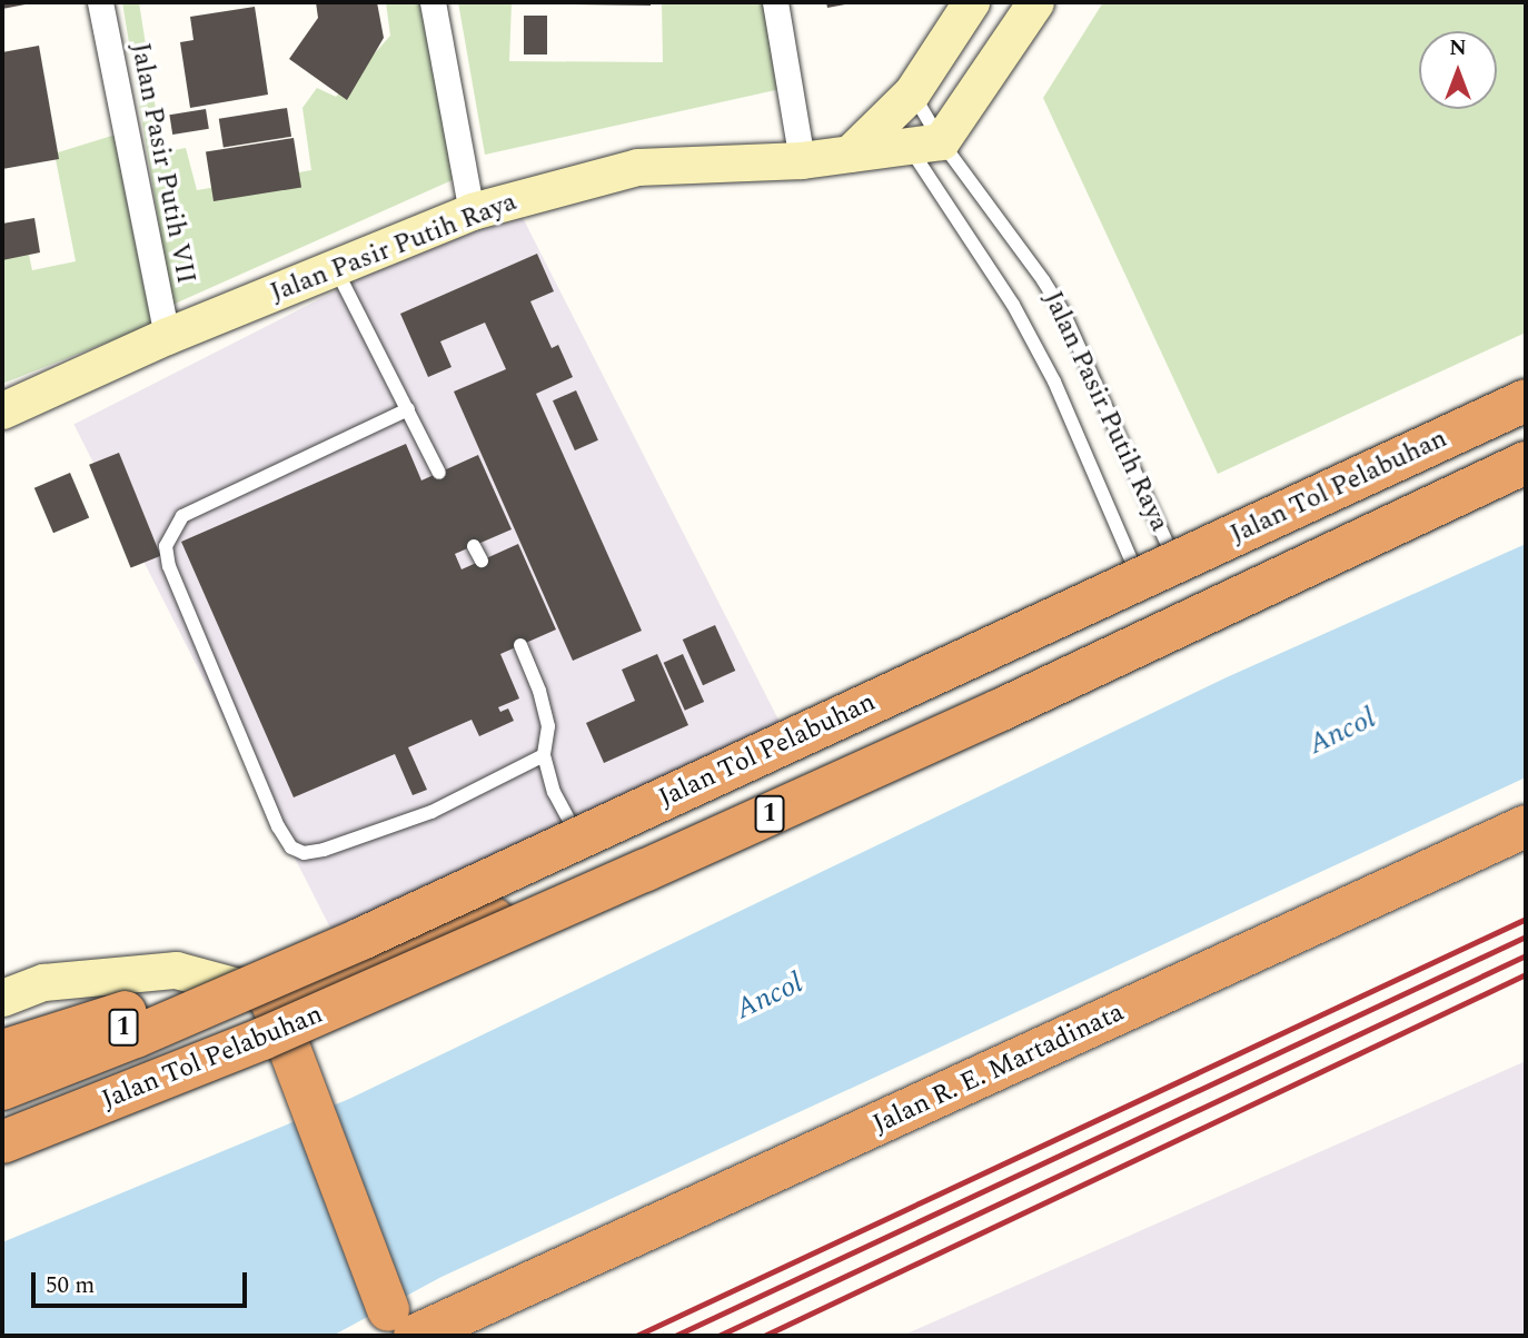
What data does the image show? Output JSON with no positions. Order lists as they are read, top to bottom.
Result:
{
  "streets": {
    "highway": ["Jalan Tol Pelabuhan", "1", "Jalan R. E. Martadinata"],
    "street": ["Jalan Pasir Putih VII", "Jalan Pasir Putih Raya"]
  },
  "crossings": [
    ["Jalan Pasir Putih VII", "Jalan Pasir Putih Raya"],
    ["1", "Jalan R. E. Martadinata"]
  ],
  "water": ["Ancol"],
  "scale_bar": "50 m",
  "north": "top"
}
